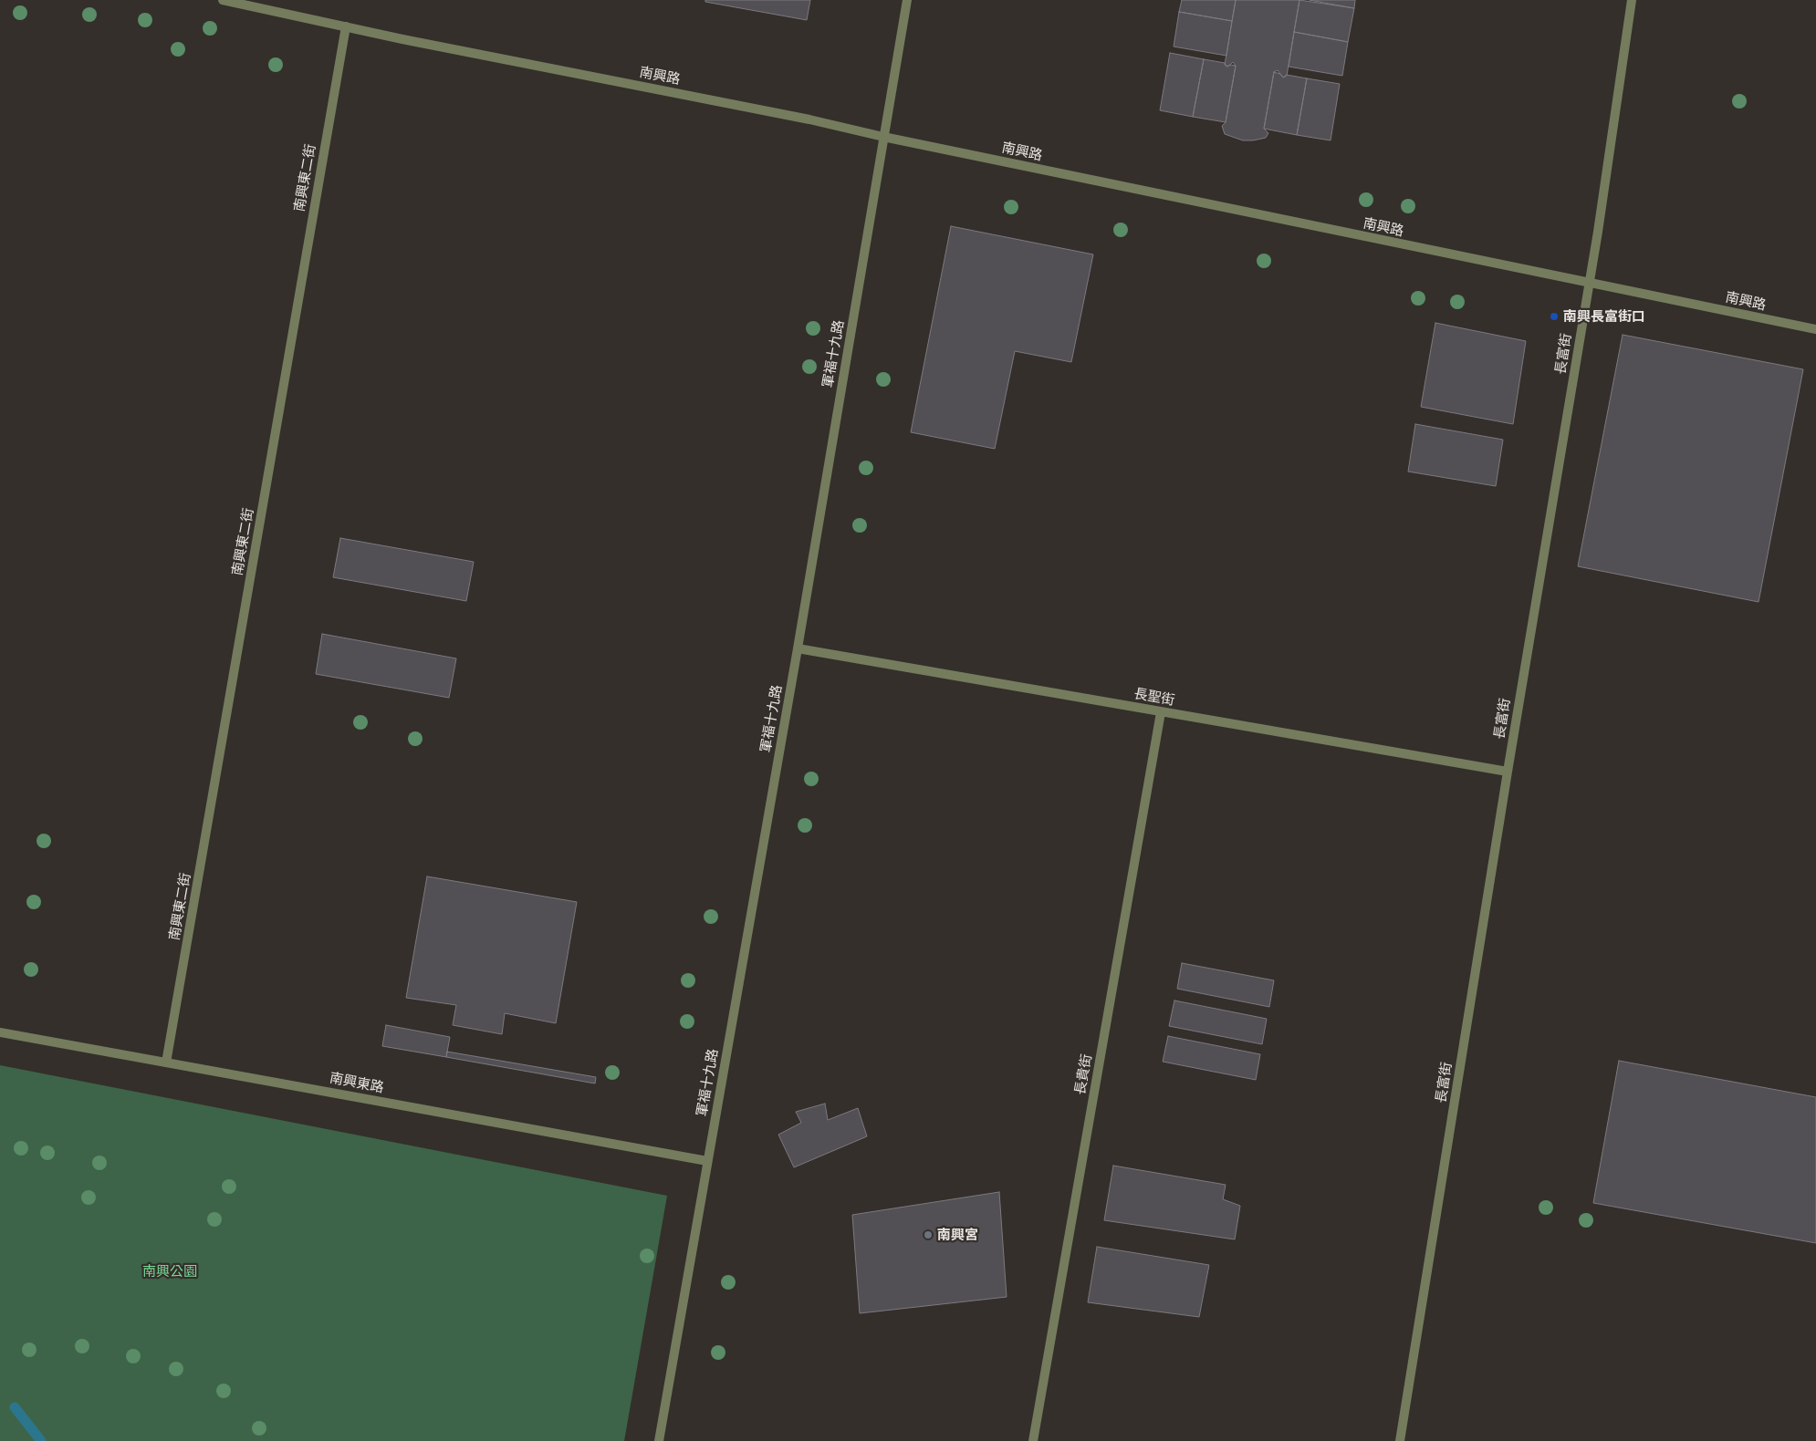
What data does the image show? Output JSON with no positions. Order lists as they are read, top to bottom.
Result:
{
  "streets": {
    "street": [
      "南興路",
      "南興東二街",
      "軍福十九路",
      "長富街",
      "長聖街",
      "長貴街",
      "南興東路"
    ]
  },
  "crossings": [
    ["南興路", "南興東二街"],
    ["南興路", "軍福十九路"],
    ["南興路", "長富街"],
    ["南興東二街", "南興東路"],
    ["軍福十九路", "長聖街"],
    ["軍福十九路", "南興東路"],
    ["長富街", "長聖街"],
    ["長聖街", "長貴街"]
  ],
  "parks": ["南興公園"],
  "places": ["南興長富街口", "南興宮"]
}
